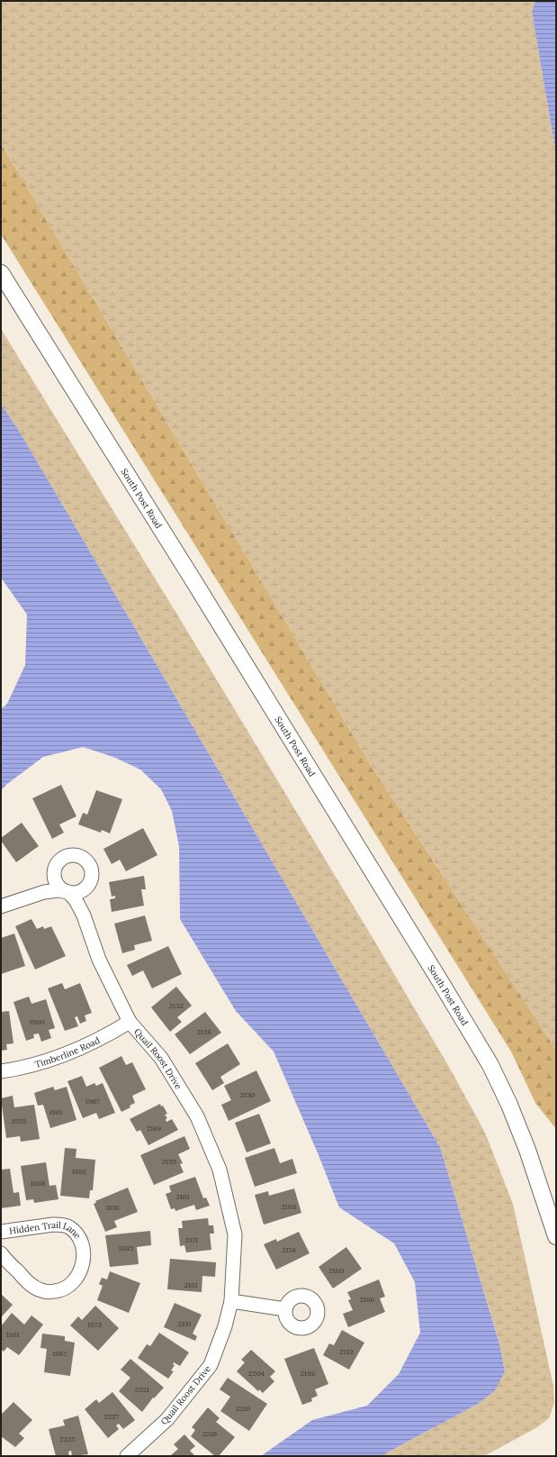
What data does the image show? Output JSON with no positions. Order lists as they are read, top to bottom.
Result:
{
  "streets": {
    "street": [
      "South Post Road",
      "Timberline Road",
      "Quail Roost Drive",
      "Hidden Trail Lane"
    ]
  },
  "crossings": [
    ["Timberline Road", "Quail Roost Drive"]
  ],
  "house_numbers": [
    "2132",
    "1960",
    "2138",
    "2150",
    "1967",
    "1961",
    "1955",
    "2149",
    "2155",
    "1892",
    "1886",
    "2161",
    "2168",
    "1891",
    "2171",
    "1885",
    "2174",
    "2180",
    "2181",
    "2186",
    "2191",
    "1873",
    "1861",
    "2192",
    "1867",
    "2204",
    "2198",
    "2221",
    "2210",
    "2227",
    "2216",
    "2235"
  ]
}
